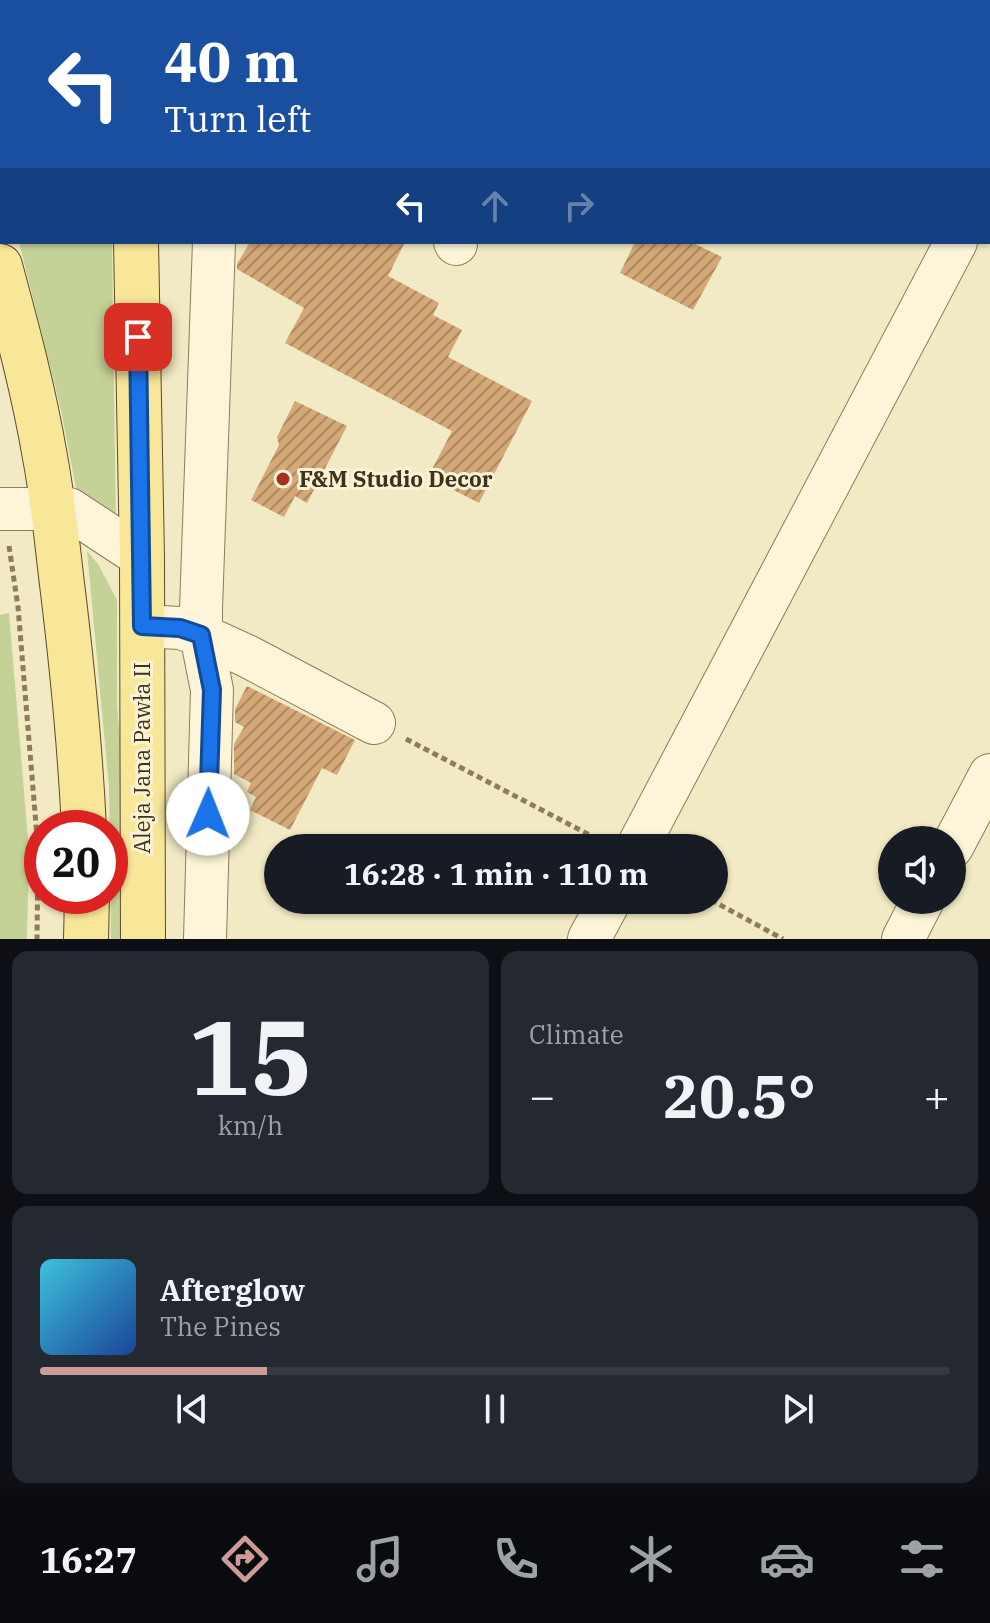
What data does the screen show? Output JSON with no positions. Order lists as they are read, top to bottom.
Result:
{
  "streets": {
    "main road": ["Aleja Jana Pawła II"]
  },
  "places": ["F&M Studio Decor"],
  "page": {
    "turn": ["40 m", "Turn left"],
    "limit": "20",
    "trip": "16:28 · 1 min · 110 m",
    "tile": [
      ["15", "km/h"],
      "Climate"
    ],
    "heat": ["−", "20.5°", "+"],
    "song": ["Afterglow", "The Pines"],
    "tabs": "16:27"
  }
}
